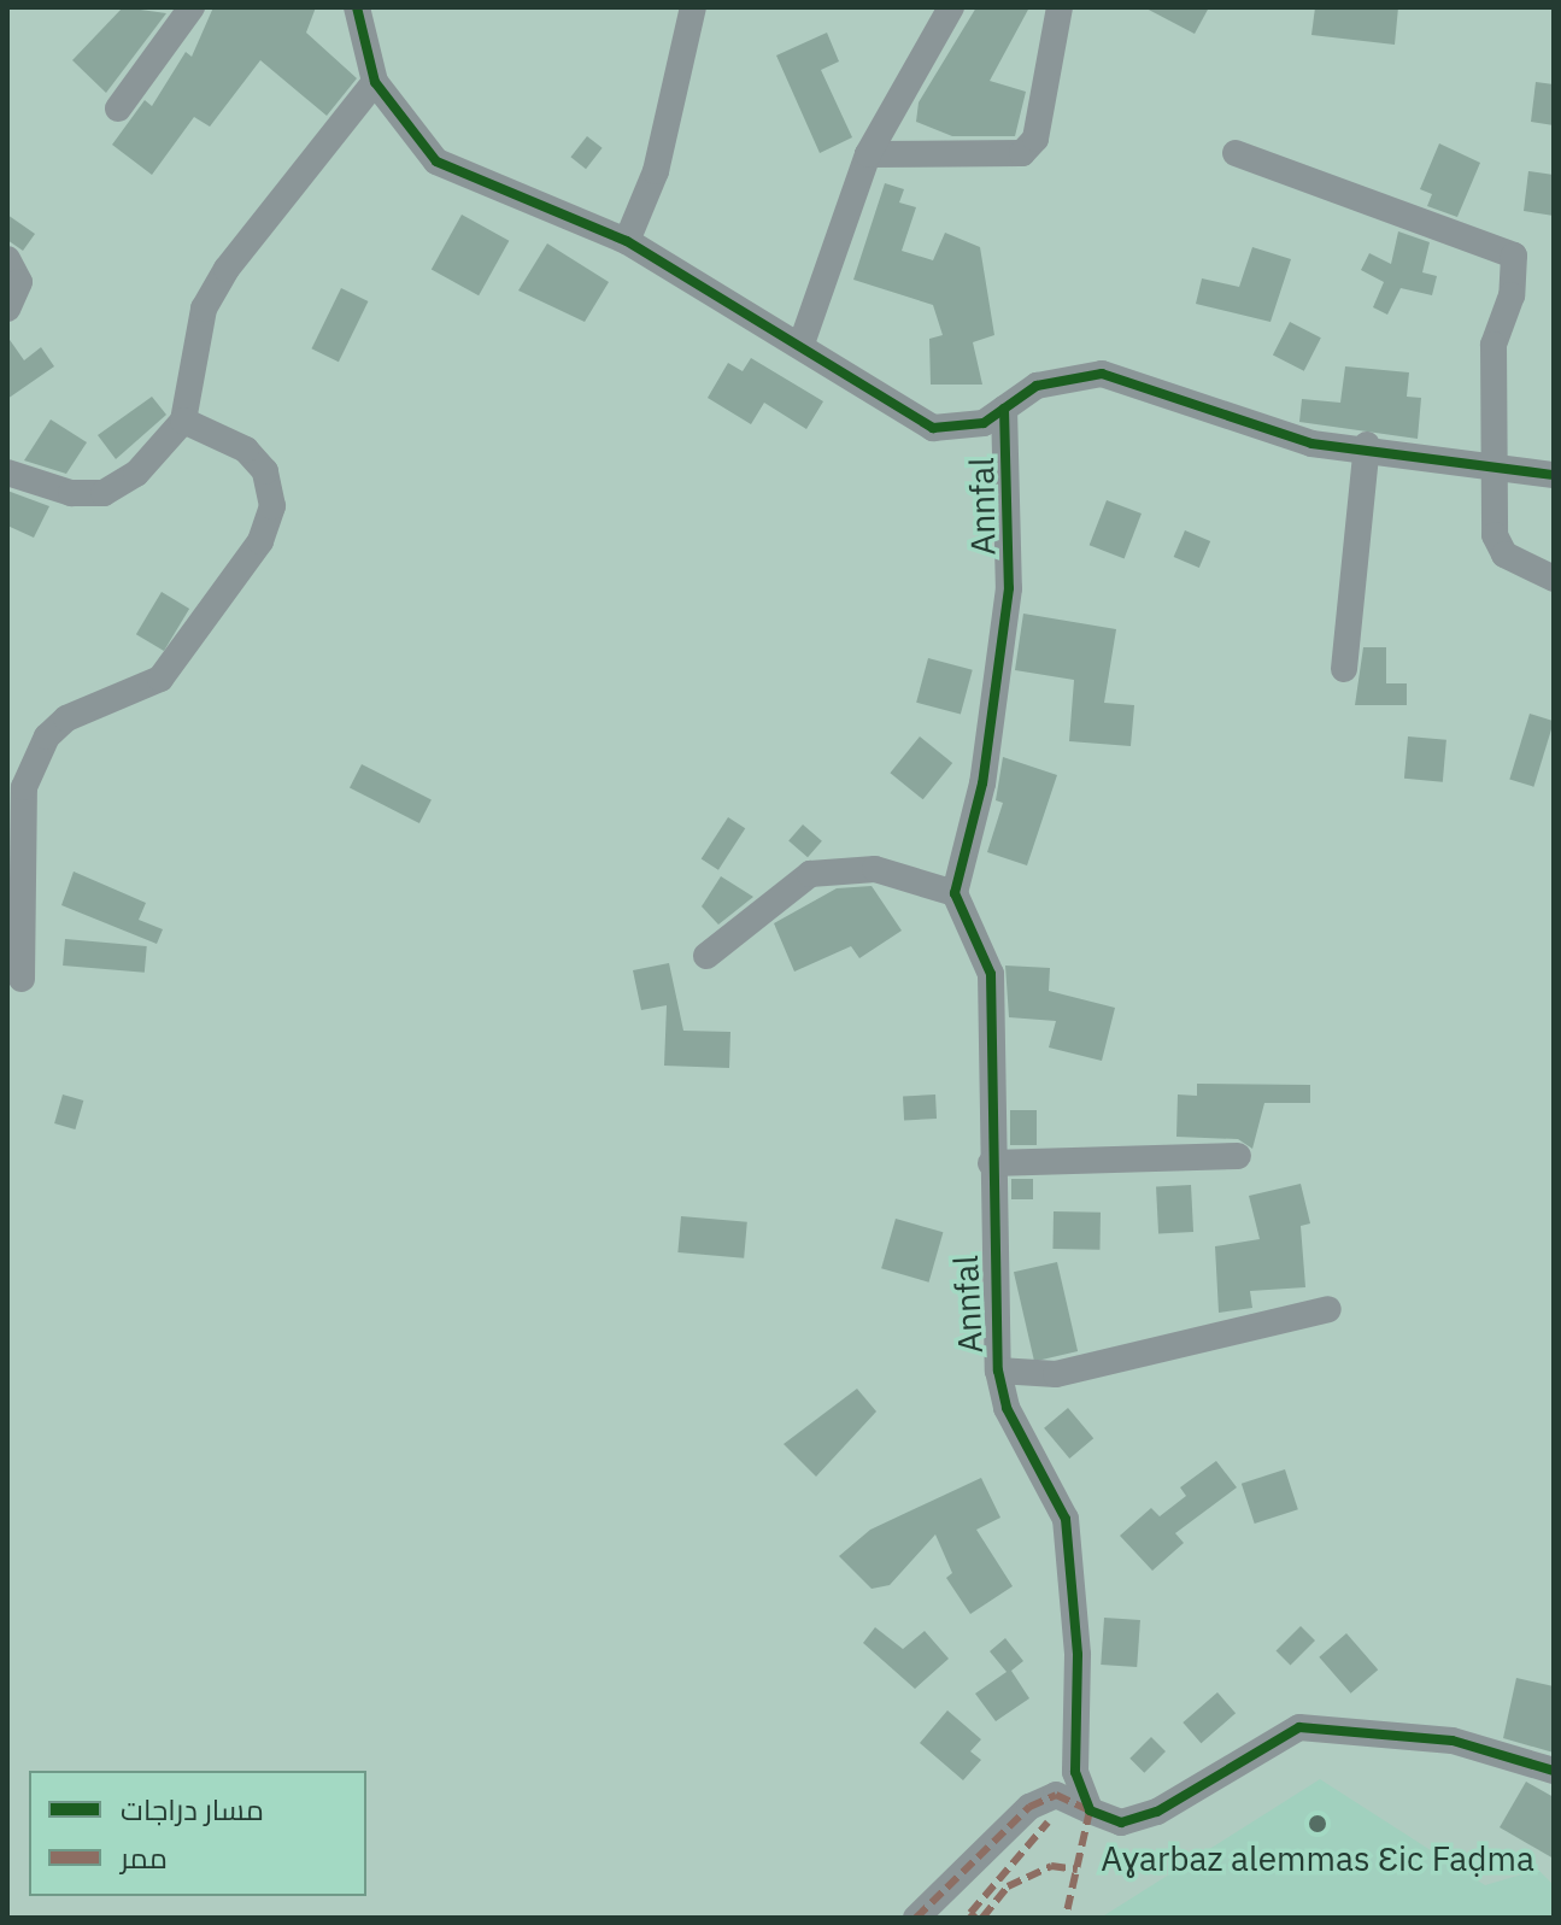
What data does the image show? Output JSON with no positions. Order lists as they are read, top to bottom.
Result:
{
  "streets": {
    "street": ["Annfal"]
  },
  "places": ["Aɣarbaz alemmas Ɛic Faḍma"],
  "legend": ["مسار دراجات", "ممر"]
}
